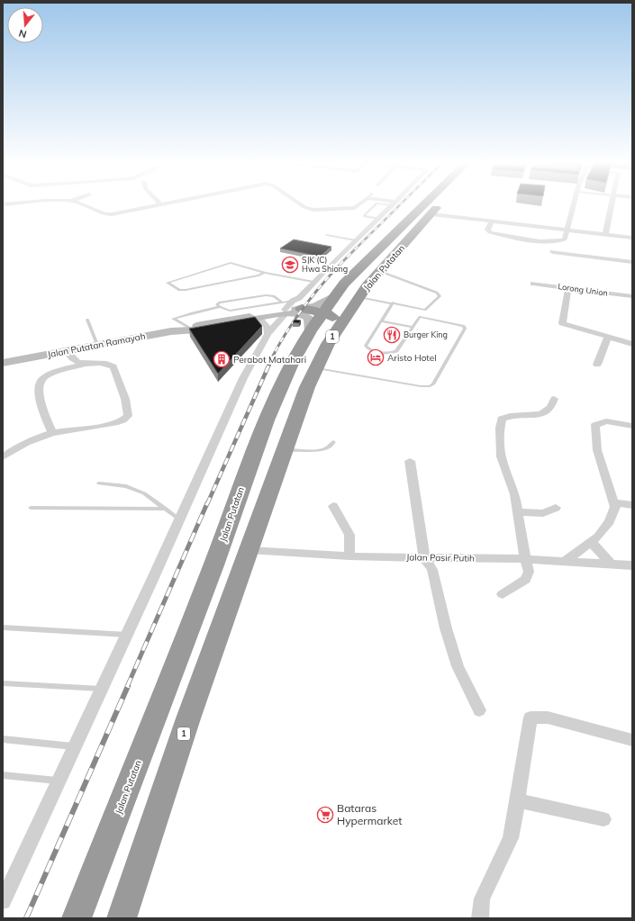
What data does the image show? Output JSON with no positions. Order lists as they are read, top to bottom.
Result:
{
  "streets": {
    "highway": ["Jalan Putatan", "1"],
    "main road": ["Jalan Putatan Ramayah"],
    "street": ["Lorong Union", "Jalan Pasir Putih"]
  },
  "crossings": [
    ["Jalan Putatan", "Jalan Putatan Ramayah"],
    ["Jalan Putatan", "Jalan Pasir Putih"]
  ],
  "places": {
    "school or university": ["SJK (C) Hwa Shiong"],
    "restaurant": ["Burger King"],
    "hotel": ["Aristo Hotel"],
    "building": ["Perabot Matahari"],
    "supermarket": ["Bataras Hypermarket"]
  },
  "north": "bottom"
}
